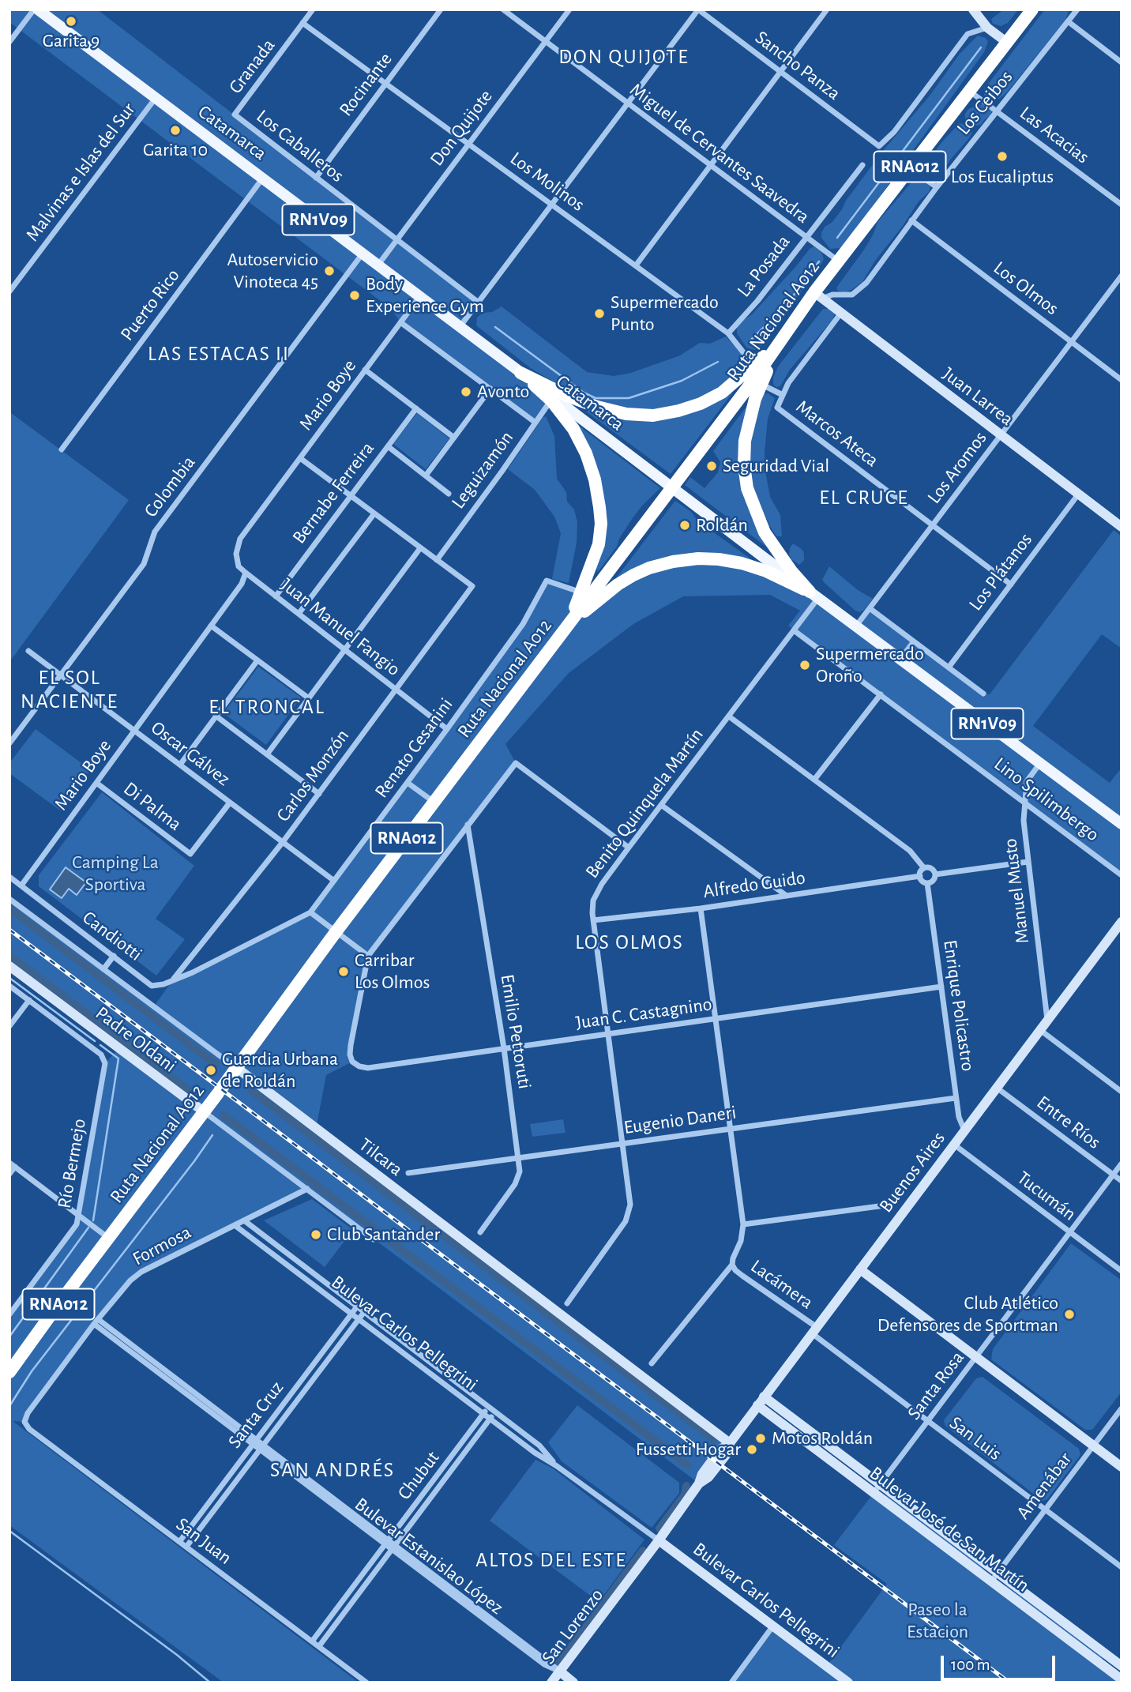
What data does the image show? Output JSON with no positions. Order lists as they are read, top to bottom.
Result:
{
  "streets": {
    "highway": ["RNA012", "Ruta Nacional A012"],
    "main road": [
      "Catamarca",
      "RN1V09",
      "Juan Larrea",
      "Padre Oldani",
      "Tilcara",
      "Buenos Aires",
      "Bulevar Carlos Pellegrini",
      "Bulevar José de San Martín",
      "Bulevar Estanislao López",
      "San Lorenzo"
    ],
    "street": [
      "Sancho Panza",
      "Granada",
      "Rocinante",
      "Los Ceibos",
      "Don Quijote",
      "Las Acacias",
      "Los Caballeros",
      "Miguel de Cervantes Saavedra",
      "Malvinas e Islas del Sur",
      "Los Molinos",
      "La Posada",
      "Los Olmos",
      "Puerto Rico",
      "Mario Boye",
      "Marcos Ateca",
      "Los Aromos",
      "Leguizamón",
      "Colombia",
      "Bernabe Ferreira",
      "Los Plátanos",
      "Juan Manuel Fangio",
      "Renato Cesanini",
      "Oscar Gálvez",
      "Carlos Monzón",
      "Lino Spilimbergo",
      "Benito Quinquela Martín",
      "Di Palma",
      "Alfredo Guido",
      "Manuel Musto",
      "Candiotti",
      "Enrique Policastro",
      "Juan C. Castagnino",
      "Emilio Pettoruti",
      "Eugenio Daneri",
      "Entre Ríos",
      "Río Bermejo",
      "Tucumán",
      "Formosa",
      "Lacámera",
      "Santa Rosa",
      "Santa Cruz",
      "San Luis",
      "Chubut",
      "Amenábar",
      "San Juan"
    ]
  },
  "crossings": [
    ["Granada", "Los Caballeros"],
    ["Granada", "Los Molinos"],
    ["Rocinante", "Los Caballeros"],
    ["Rocinante", "Los Molinos"],
    ["Los Ceibos", "Las Acacias"],
    ["Los Ceibos", "Los Olmos"],
    ["Los Ceibos", "Ruta Nacional A012"],
    ["Los Ceibos", "Juan Larrea"],
    ["Don Quijote", "Catamarca"],
    ["Don Quijote", "Los Caballeros"],
    ["Don Quijote", "Miguel de Cervantes Saavedra"],
    ["Don Quijote", "Los Molinos"],
    ["Catamarca", "Malvinas e Islas del Sur"],
    ["Catamarca", "Puerto Rico"],
    ["Catamarca", "Ruta Nacional A012"],
    ["Catamarca", "Mario Boye"],
    ["Catamarca", "Los Aromos"],
    ["Catamarca", "Leguizamón"],
    ["Catamarca", "Colombia"],
    ["Catamarca", "Benito Quinquela Martín"],
    ["Catamarca", "Manuel Musto"],
    ["Las Acacias", "Ruta Nacional A012"],
    ["Miguel de Cervantes Saavedra", "La Posada"],
    ["Miguel de Cervantes Saavedra", "Ruta Nacional A012"],
    ["Los Molinos", "La Posada"],
    ["Los Molinos", "Ruta Nacional A012"],
    ["Los Molinos", "Marcos Ateca"],
    ["Los Olmos", "Los Aromos"],
    ["Ruta Nacional A012", "Juan Larrea"],
    ["Ruta Nacional A012", "Marcos Ateca"],
    ["Ruta Nacional A012", "Renato Cesanini"],
    ["Ruta Nacional A012", "Padre Oldani"],
    ["Ruta Nacional A012", "Tilcara"],
    ["Mario Boye", "Juan Manuel Fangio"],
    ["Mario Boye", "Oscar Gálvez"],
    ["Mario Boye", "Di Palma"],
    ["Mario Boye", "Candiotti"],
    ["Juan Larrea", "Los Aromos"],
    ["Juan Larrea", "Los Plátanos"],
    ["Marcos Ateca", "Los Aromos"],
    ["Marcos Ateca", "Los Plátanos"],
    ["Leguizamón", "Carlos Monzón"],
    ["Colombia", "Oscar Gálvez"],
    ["Bernabe Ferreira", "Juan Manuel Fangio"],
    ["Juan Manuel Fangio", "Renato Cesanini"],
    ["Juan Manuel Fangio", "Carlos Monzón"],
    ["Renato Cesanini", "Oscar Gálvez"],
    ["Renato Cesanini", "Carlos Monzón"],
    ["Renato Cesanini", "Candiotti"],
    ["Oscar Gálvez", "Carlos Monzón"],
    ["Oscar Gálvez", "Di Palma"],
    ["Carlos Monzón", "Candiotti"],
    ["Lino Spilimbergo", "Benito Quinquela Martín"],
    ["Lino Spilimbergo", "Manuel Musto"],
    ["Benito Quinquela Martín", "Alfredo Guido"],
    ["Benito Quinquela Martín", "Juan C. Castagnino"],
    ["Benito Quinquela Martín", "Eugenio Daneri"],
    ["Alfredo Guido", "Enrique Policastro"],
    ["Manuel Musto", "Buenos Aires"],
    ["Enrique Policastro", "Juan C. Castagnino"],
    ["Enrique Policastro", "Eugenio Daneri"],
    ["Enrique Policastro", "Buenos Aires"],
    ["Juan C. Castagnino", "Emilio Pettoruti"],
    ["Emilio Pettoruti", "Eugenio Daneri"],
    ["Padre Oldani", "Formosa"],
    ["Entre Ríos", "Buenos Aires"],
    ["Entre Ríos", "Santa Rosa"],
    ["Tilcara", "Buenos Aires"],
    ["Buenos Aires", "Tucumán"],
    ["Buenos Aires", "Lacámera"],
    ["Buenos Aires", "San Luis"],
    ["Buenos Aires", "Bulevar José de San Martín"],
    ["Buenos Aires", "San Lorenzo"],
    ["Tucumán", "Santa Rosa"],
    ["Formosa", "Bulevar Carlos Pellegrini"],
    ["Formosa", "San Juan"],
    ["Formosa", "Bulevar Estanislao López"],
    ["Lacámera", "San Luis"],
    ["Bulevar Carlos Pellegrini", "Santa Cruz"],
    ["Bulevar Carlos Pellegrini", "Chubut"],
    ["Bulevar Carlos Pellegrini", "San Lorenzo"],
    ["Santa Rosa", "San Luis"],
    ["Santa Rosa", "Bulevar José de San Martín"],
    ["Santa Cruz", "San Juan"],
    ["Santa Cruz", "Bulevar Estanislao López"],
    ["San Luis", "Amenábar"],
    ["Chubut", "San Juan"],
    ["Chubut", "Bulevar Estanislao López"],
    ["Amenábar", "Bulevar José de San Martín"],
    ["Bulevar Estanislao López", "San Lorenzo"]
  ],
  "districts": [
    "DON QUIJOTE",
    "LAS ESTACAS II",
    "EL CRUCE",
    "EL SOL NACIENTE",
    "EL TRONCAL",
    "LOS OLMOS",
    "SAN ANDRÉS",
    "ALTOS DEL ESTE"
  ],
  "parks": ["Camping La Sportiva", "Paseo la Estacion"],
  "places": [
    "Garita 9",
    "Garita 10",
    "Los Eucaliptus",
    "Autoservicio Vinoteca 45",
    "Body Experience Gym",
    "Supermercado Punto",
    "Avonto",
    "Seguridad Vial",
    "Roldán",
    "Supermercado Oroño",
    "Carribar Los Olmos",
    "Guardia Urbana de Roldán",
    "Club Santander",
    "Club Atlético Defensores de Sportman",
    "Motos Roldán",
    "Fussetti Hogar"
  ],
  "scale_bar": "100 m"
}
